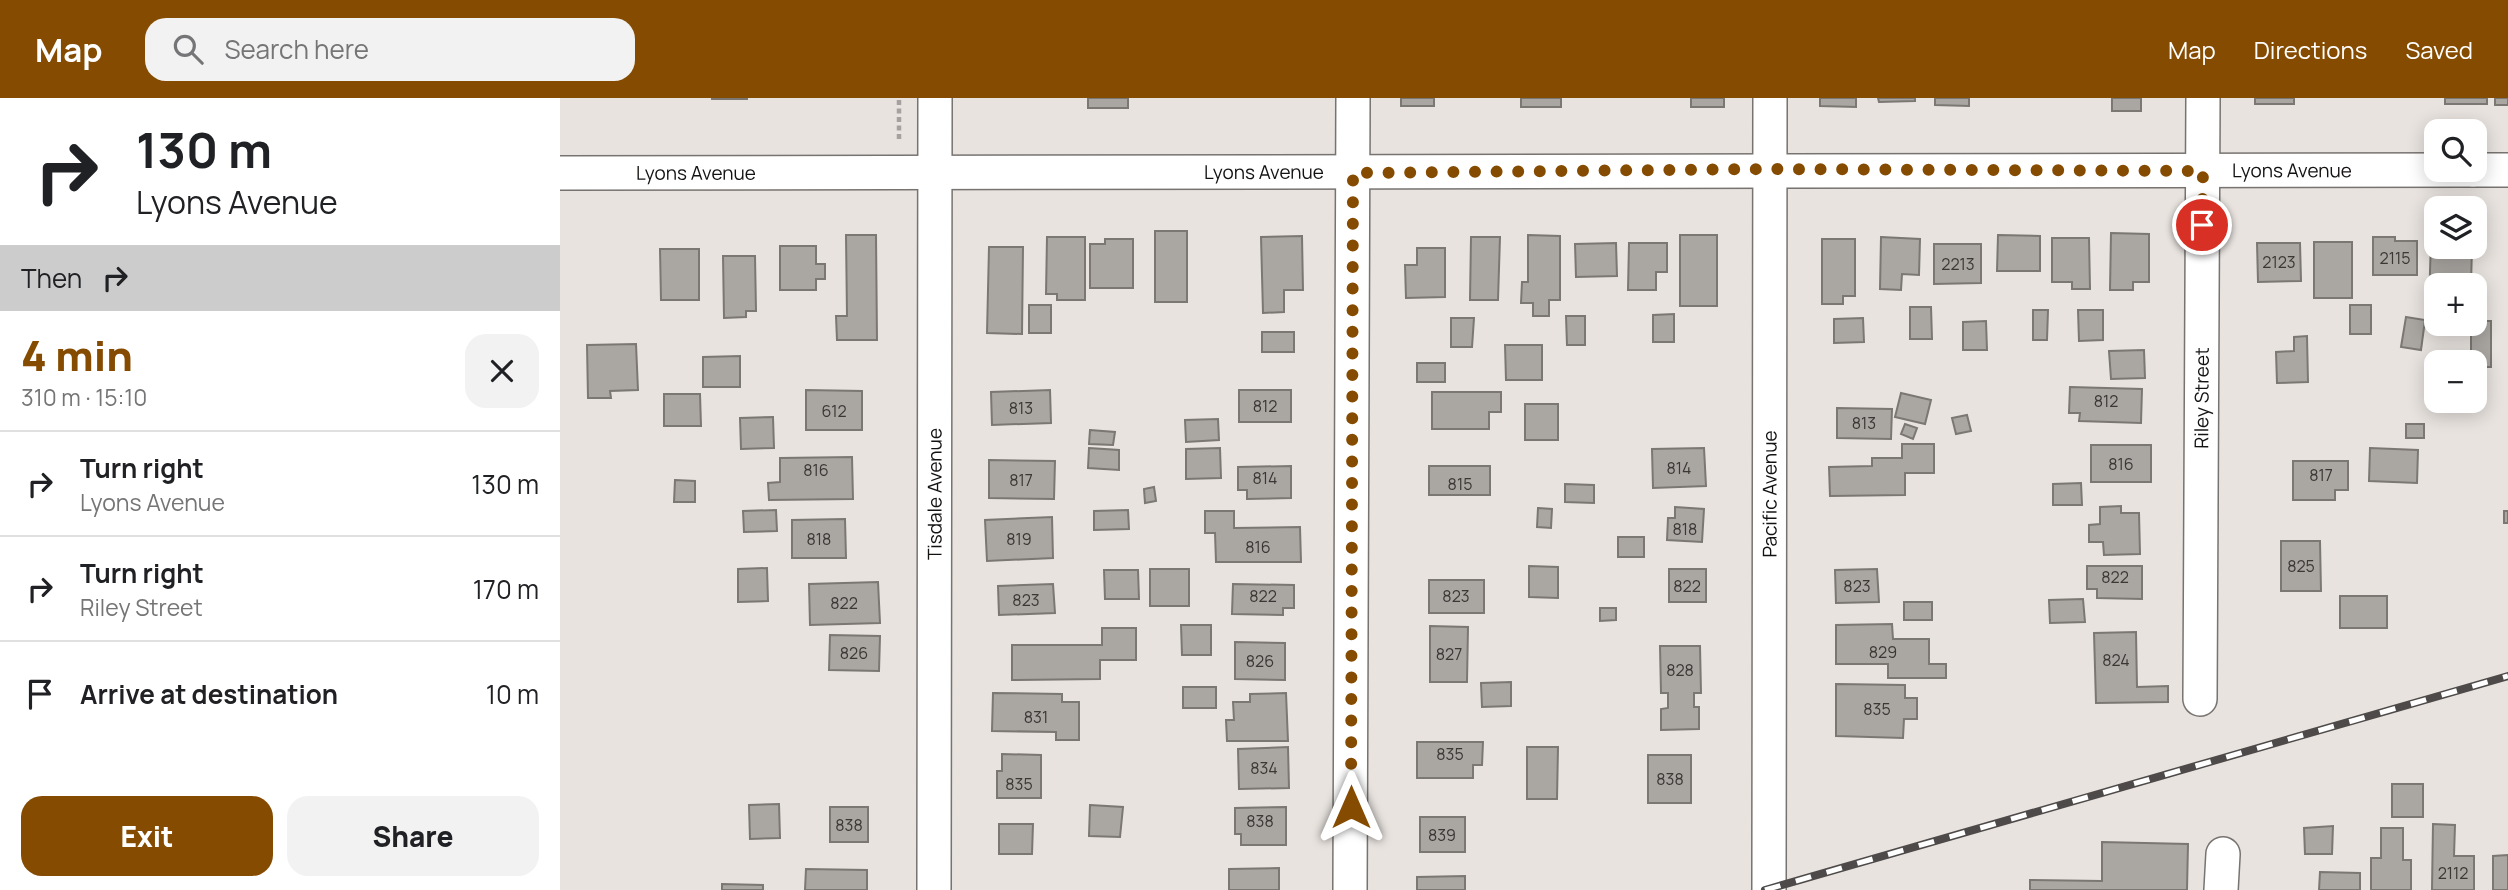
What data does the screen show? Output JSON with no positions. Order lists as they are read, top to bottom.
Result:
{
  "streets": {
    "street": [
      "Lyons Avenue",
      "Riley Street",
      "Tisdale Avenue",
      "Pacific Avenue"
    ]
  },
  "crossings": [
    ["Lyons Avenue", "Riley Street"],
    ["Lyons Avenue", "Tisdale Avenue"],
    ["Lyons Avenue", "Pacific Avenue"]
  ],
  "house_numbers": [
    "2115",
    "2123",
    "2213",
    "812",
    "812",
    "813",
    "612",
    "813",
    "816",
    "814",
    "816",
    "817",
    "814",
    "817",
    "815",
    "818",
    "818",
    "819",
    "816",
    "825",
    "822",
    "822",
    "823",
    "822",
    "823",
    "823",
    "822",
    "829",
    "826",
    "827",
    "824",
    "826",
    "828",
    "835",
    "831",
    "835",
    "834",
    "838",
    "835",
    "838",
    "838",
    "839",
    "2112"
  ],
  "page": {
    "header": "Map",
    "search": "Search here",
    "nav": ["Map", "Directions", "Saved"],
    "turn": ["130 m", "Lyons Avenue"],
    "map_buttons": ["+", "−"],
    "then": "Then",
    "heading": ["4 min", "310 m · 15:10"],
    "list": [
      {
        "name": "Turn right",
        "note": "Lyons Avenue",
        "value": "130 m"
      },
      {
        "name": "Turn right",
        "note": "Riley Street",
        "value": "170 m"
      },
      {
        "name": "Arrive at destination",
        "value": "10 m"
      }
    ],
    "buttons": ["Exit", "Share"]
  }
}
